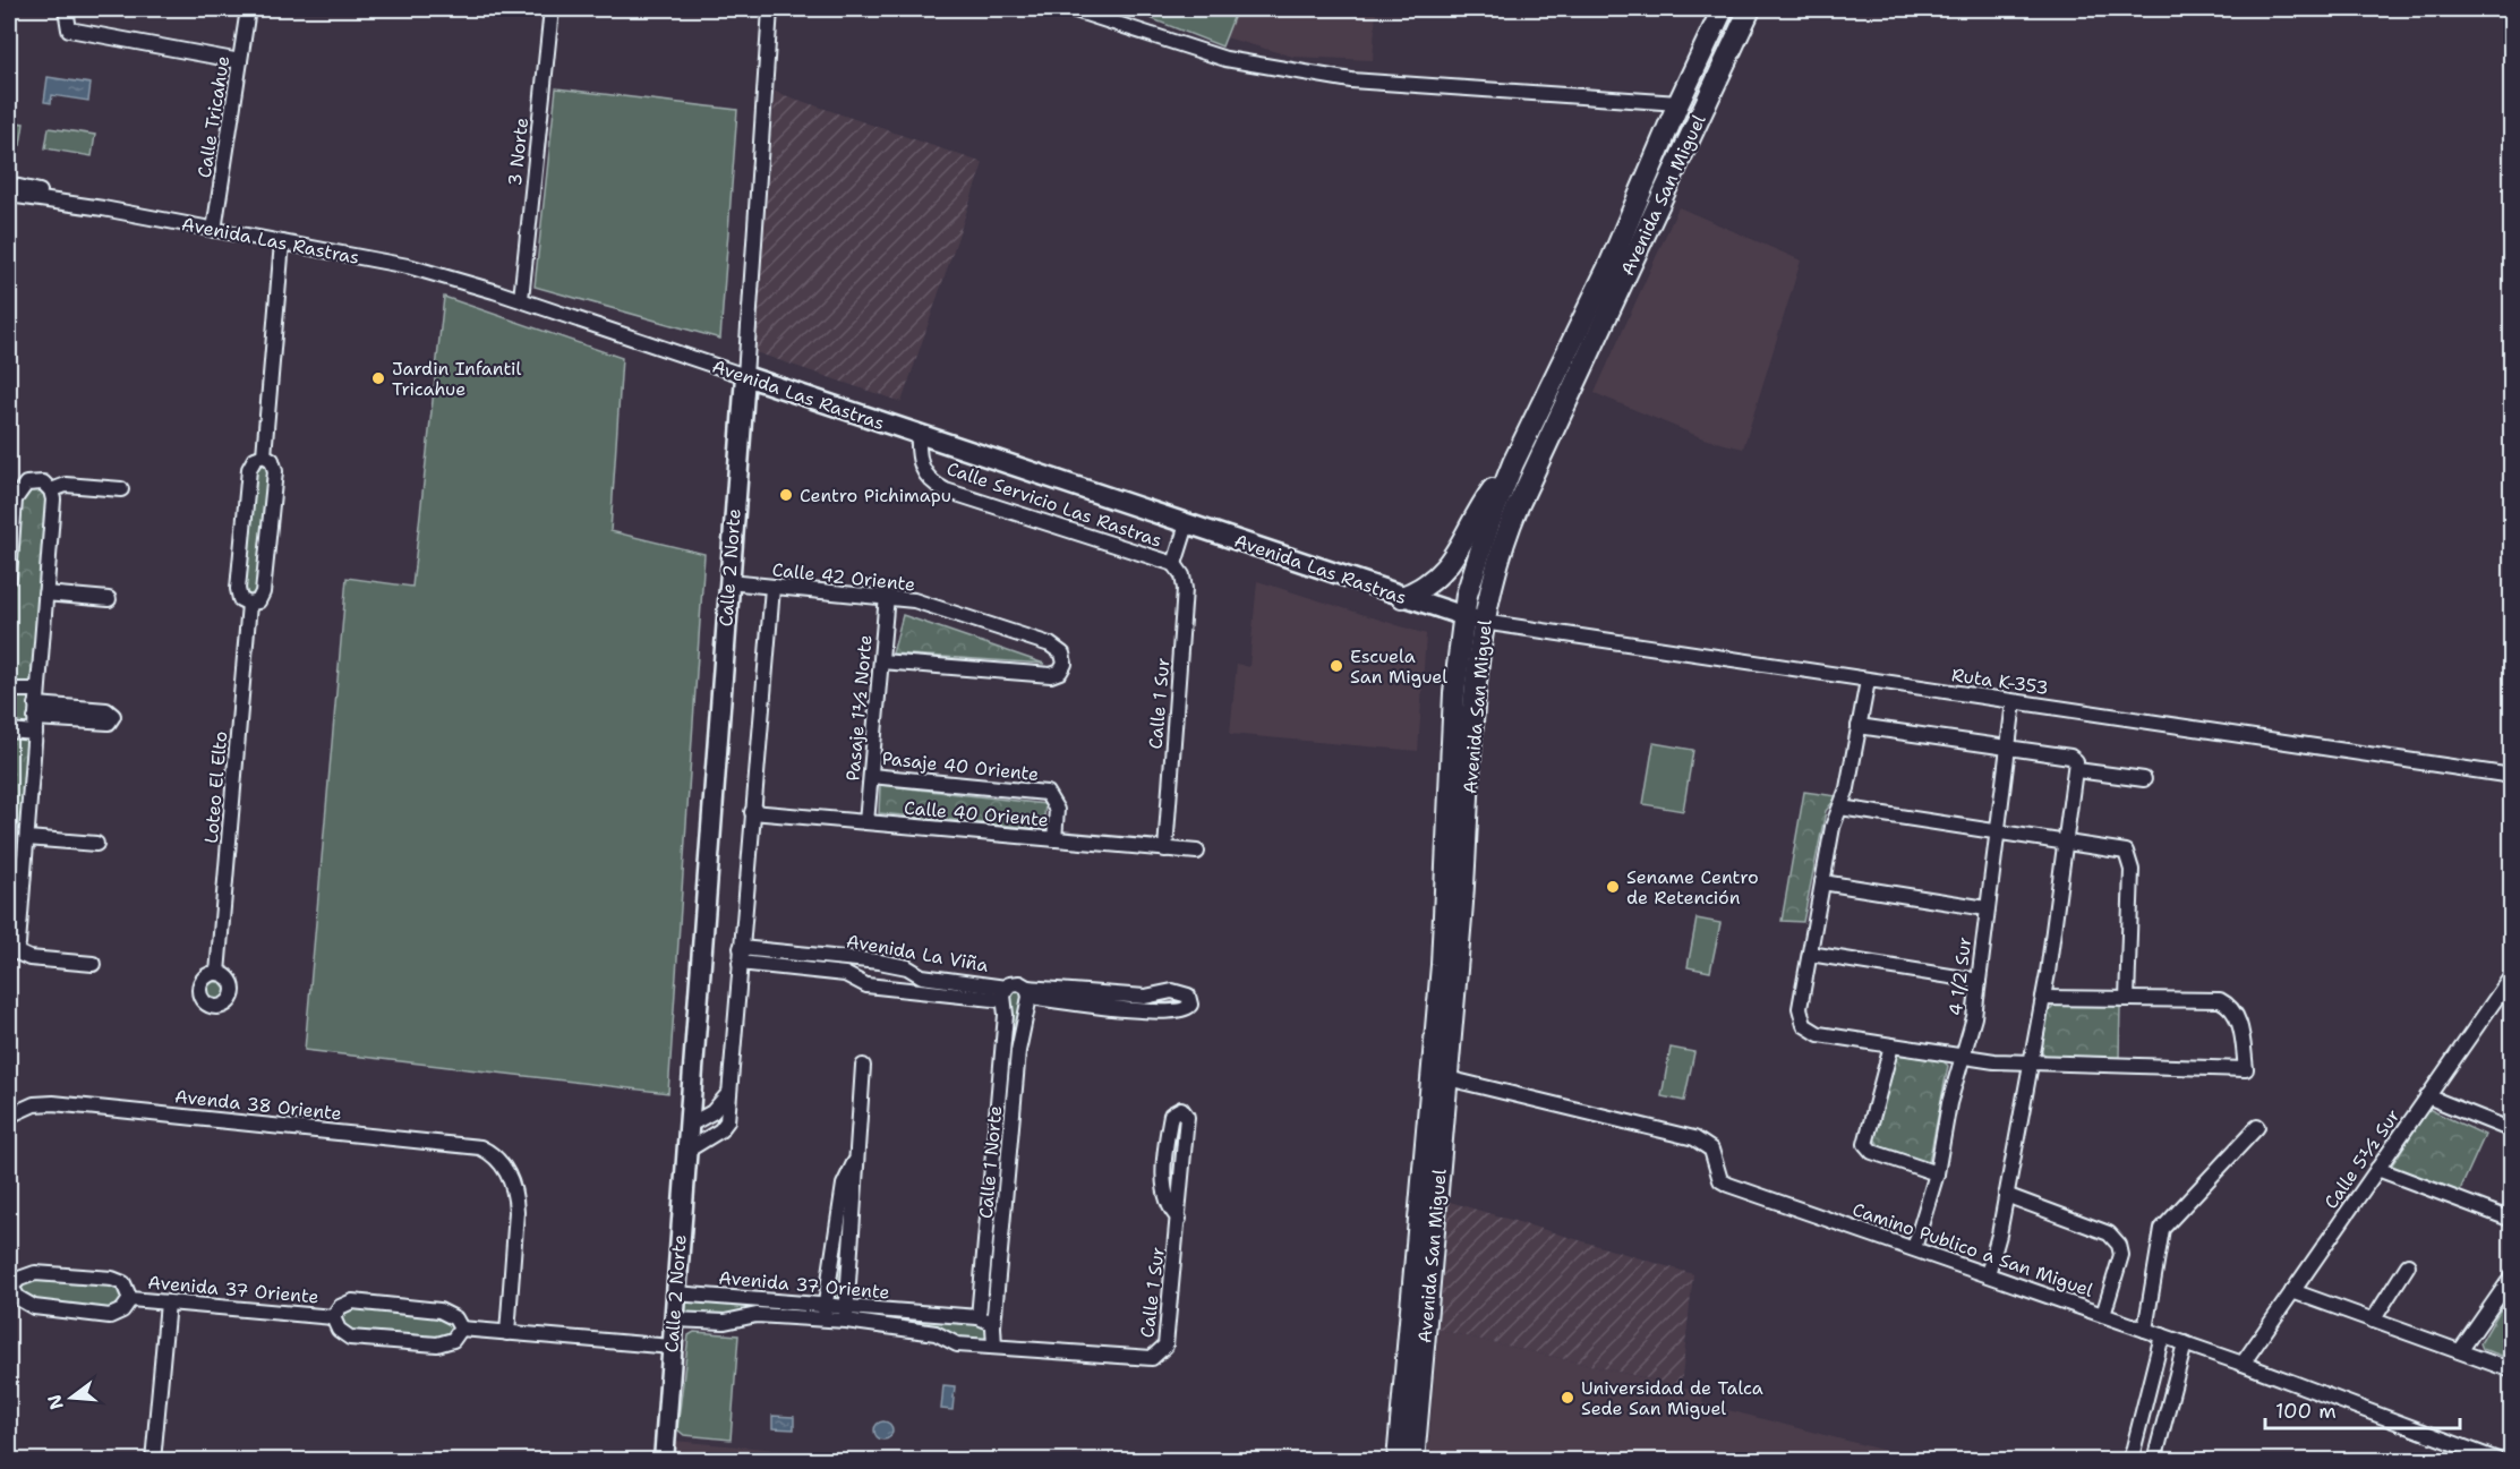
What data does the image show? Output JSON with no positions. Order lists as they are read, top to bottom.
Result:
{
  "streets": {
    "highway": ["Avenida San Miguel"],
    "main road": ["Avenida Las Rastras", "Calle 2 Norte"],
    "street": [
      "Calle Tricahue",
      "3 Norte",
      "Calle Servicio Las Rastras",
      "Calle 42 Oriente",
      "Ruta K-353",
      "Calle 1 Sur",
      "Pasaje 1½ Norte",
      "Pasaje 40 Oriente",
      "Loteo El Elto",
      "Calle 40 Oriente",
      "Avenida La Viña",
      "4 1/2 Sur",
      "Avenda 38 Oriente",
      "Calle 5½ Sur",
      "Calle 1 Norte",
      "Camino Publico a San Miguel",
      "Avenida 37 Oriente"
    ]
  },
  "crossings": [
    ["Calle Tricahue", "Avenida Las Rastras"],
    ["3 Norte", "Avenida Las Rastras"],
    ["Avenida San Miguel", "Avenida Las Rastras"],
    ["Avenida San Miguel", "Ruta K-353"],
    ["Avenida San Miguel", "Camino Publico a San Miguel"],
    ["Avenida Las Rastras", "Calle Servicio Las Rastras"],
    ["Avenida Las Rastras", "Calle 2 Norte"],
    ["Avenida Las Rastras", "Ruta K-353"],
    ["Avenida Las Rastras", "Loteo El Elto"],
    ["Calle Servicio Las Rastras", "Calle 1 Sur"],
    ["Calle 2 Norte", "Calle 42 Oriente"],
    ["Calle 2 Norte", "Avenida 37 Oriente"],
    ["Calle 42 Oriente", "Pasaje 1½ Norte"],
    ["Ruta K-353", "4 1/2 Sur"],
    ["Calle 1 Sur", "Calle 40 Oriente"],
    ["Calle 1 Sur", "Avenida 37 Oriente"],
    ["Pasaje 1½ Norte", "Pasaje 40 Oriente"],
    ["Pasaje 1½ Norte", "Calle 40 Oriente"],
    ["Pasaje 40 Oriente", "Calle 40 Oriente"],
    ["Avenida La Viña", "Calle 1 Norte"],
    ["4 1/2 Sur", "Camino Publico a San Miguel"],
    ["Avenda 38 Oriente", "Avenida 37 Oriente"],
    ["Calle 5½ Sur", "Camino Publico a San Miguel"],
    ["Calle 1 Norte", "Avenida 37 Oriente"]
  ],
  "places": [
    "Jardin Infantil Tricahue",
    "Centro Pichimapu",
    "Escuela San Miguel",
    "Sename Centro de Retención",
    "Universidad de Talca Sede San Miguel"
  ],
  "scale_bar": "100 m",
  "north": "left"
}
